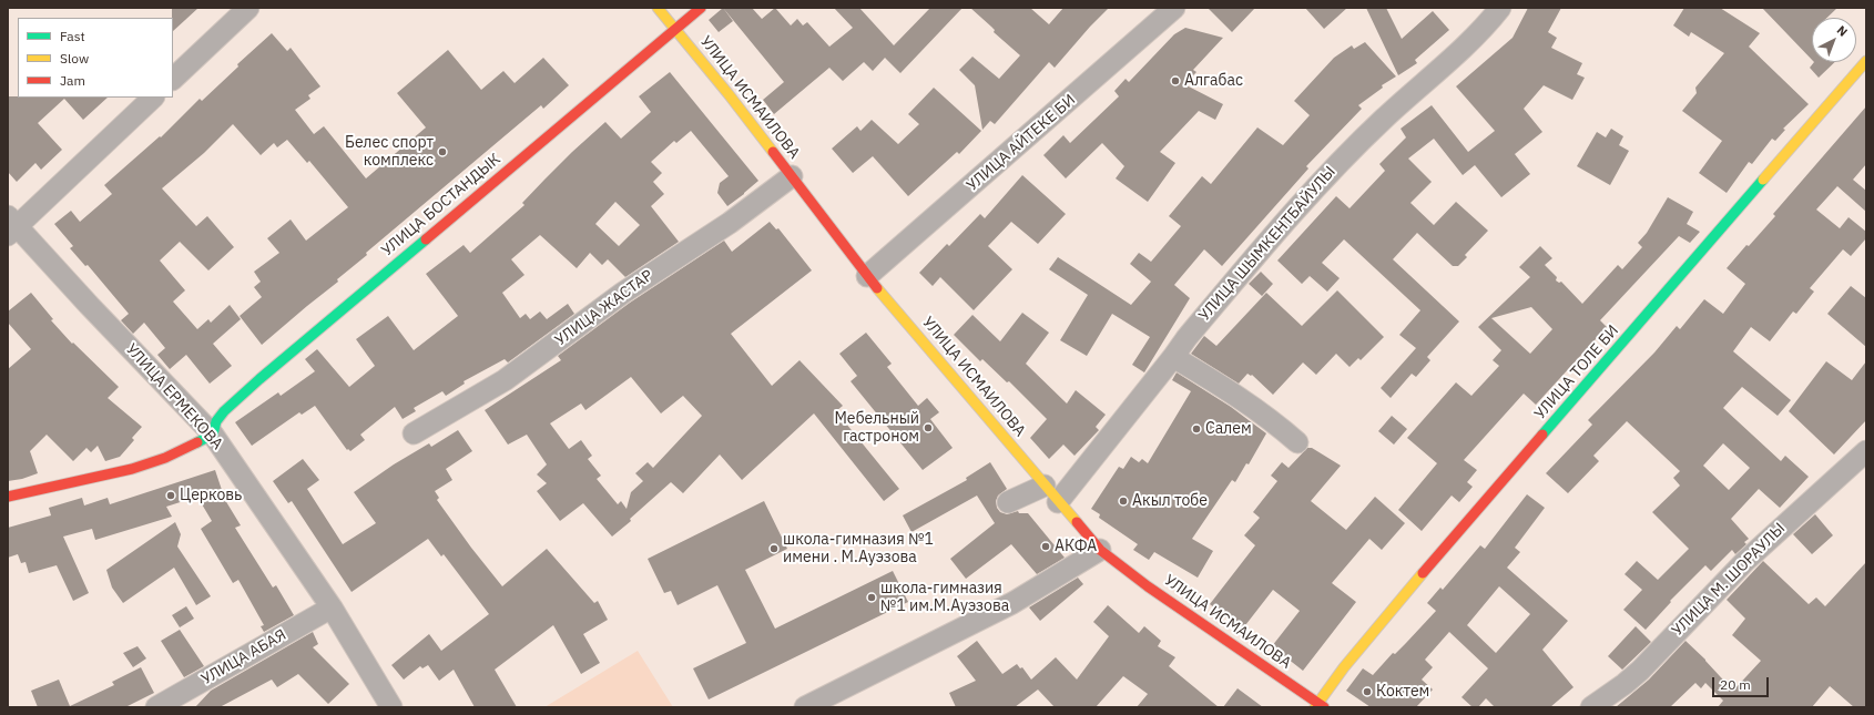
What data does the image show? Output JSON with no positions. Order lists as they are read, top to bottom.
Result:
{
  "streets": {
    "street": [
      "УЛИЦА ИСМАИЛОВА",
      "УЛИЦА АЙТЕКЕ БИ",
      "УЛИЦА БОСТАНДЫК",
      "УЛИЦА ШЫМКЕНТБАЙУЛЫ",
      "УЛИЦА ЖАСТАР",
      "УЛИЦА ТОЛЕ БИ",
      "УЛИЦА ЕРМЕКОВА",
      "УЛИЦА М. ШОРАУЛЫ",
      "УЛИЦА АБАЯ"
    ]
  },
  "crossings": [
    ["УЛИЦА ИСМАИЛОВА", "УЛИЦА АЙТЕКЕ БИ"],
    ["УЛИЦА ИСМАИЛОВА", "УЛИЦА БОСТАНДЫК"],
    ["УЛИЦА ИСМАИЛОВА", "УЛИЦА ШЫМКЕНТБАЙУЛЫ"],
    ["УЛИЦА ИСМАИЛОВА", "УЛИЦА ЖАСТАР"],
    ["УЛИЦА ИСМАИЛОВА", "УЛИЦА ТОЛЕ БИ"],
    ["УЛИЦА БОСТАНДЫК", "УЛИЦА ЕРМЕКОВА"],
    ["УЛИЦА ЕРМЕКОВА", "УЛИЦА АБАЯ"]
  ],
  "places": [
    "Алгабас",
    "Белес спорт комплекс",
    "Мебельный гастроном",
    "Салем",
    "Церковь",
    "Акыл тобе",
    "АКФА",
    "школа-гимназия №1 имени . М.Ауэзова",
    "школа-гимназия №1 им.М.Ауэзова",
    "Коктем"
  ],
  "legend": ["Fast", "Slow", "Jam"],
  "scale_bar": "20 m",
  "north": "top right"
}
